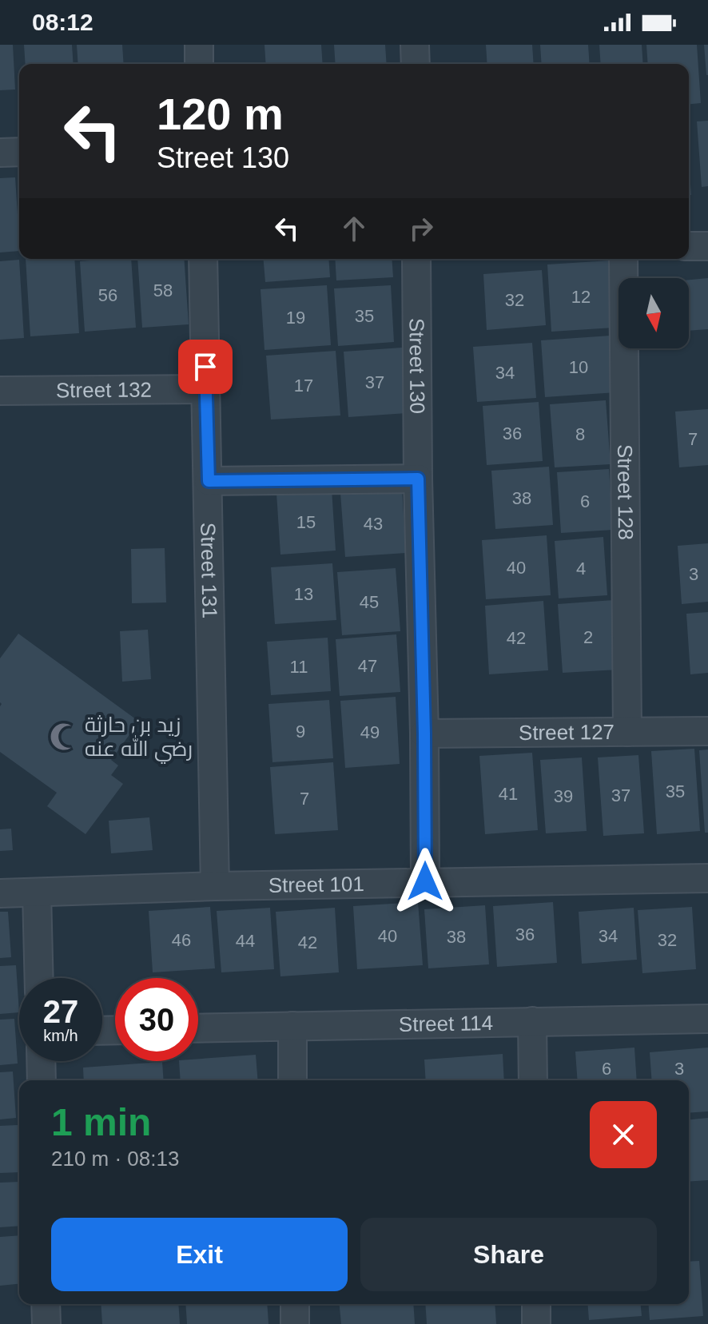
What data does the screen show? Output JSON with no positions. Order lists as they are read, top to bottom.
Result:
{
  "streets": {
    "street": [
      "Street 130",
      "Street 132",
      "Street 128",
      "Street 131",
      "Street 127",
      "Street 101",
      "Street 114"
    ]
  },
  "crossings": [
    ["Street 130", "Street 127"],
    ["Street 130", "Street 101"],
    ["Street 132", "Street 131"],
    ["Street 128", "Street 127"],
    ["Street 131", "Street 101"]
  ],
  "places": {
    "mosque": ["زيد بن حارثة رضي الله عنه"]
  },
  "house_numbers": [
    "58",
    "56",
    "12",
    "32",
    "35",
    "19",
    "10",
    "34",
    "37",
    "17",
    "36",
    "8",
    "7",
    "38",
    "6",
    "15",
    "43",
    "40",
    "4",
    "3",
    "13",
    "45",
    "2",
    "42",
    "47",
    "11",
    "9",
    "49",
    "35",
    "41",
    "37",
    "39",
    "7",
    "36",
    "40",
    "34",
    "38",
    "46",
    "32",
    "44",
    "42",
    "6",
    "3"
  ],
  "north": "bottom",
  "page": {
    "status": "08:12",
    "turn": ["120 m", "Street 130"],
    "speed": "27 km/h",
    "limit": "30",
    "heading": ["1 min", "210 m · 08:13"],
    "buttons": ["Exit", "Share"]
  }
}
